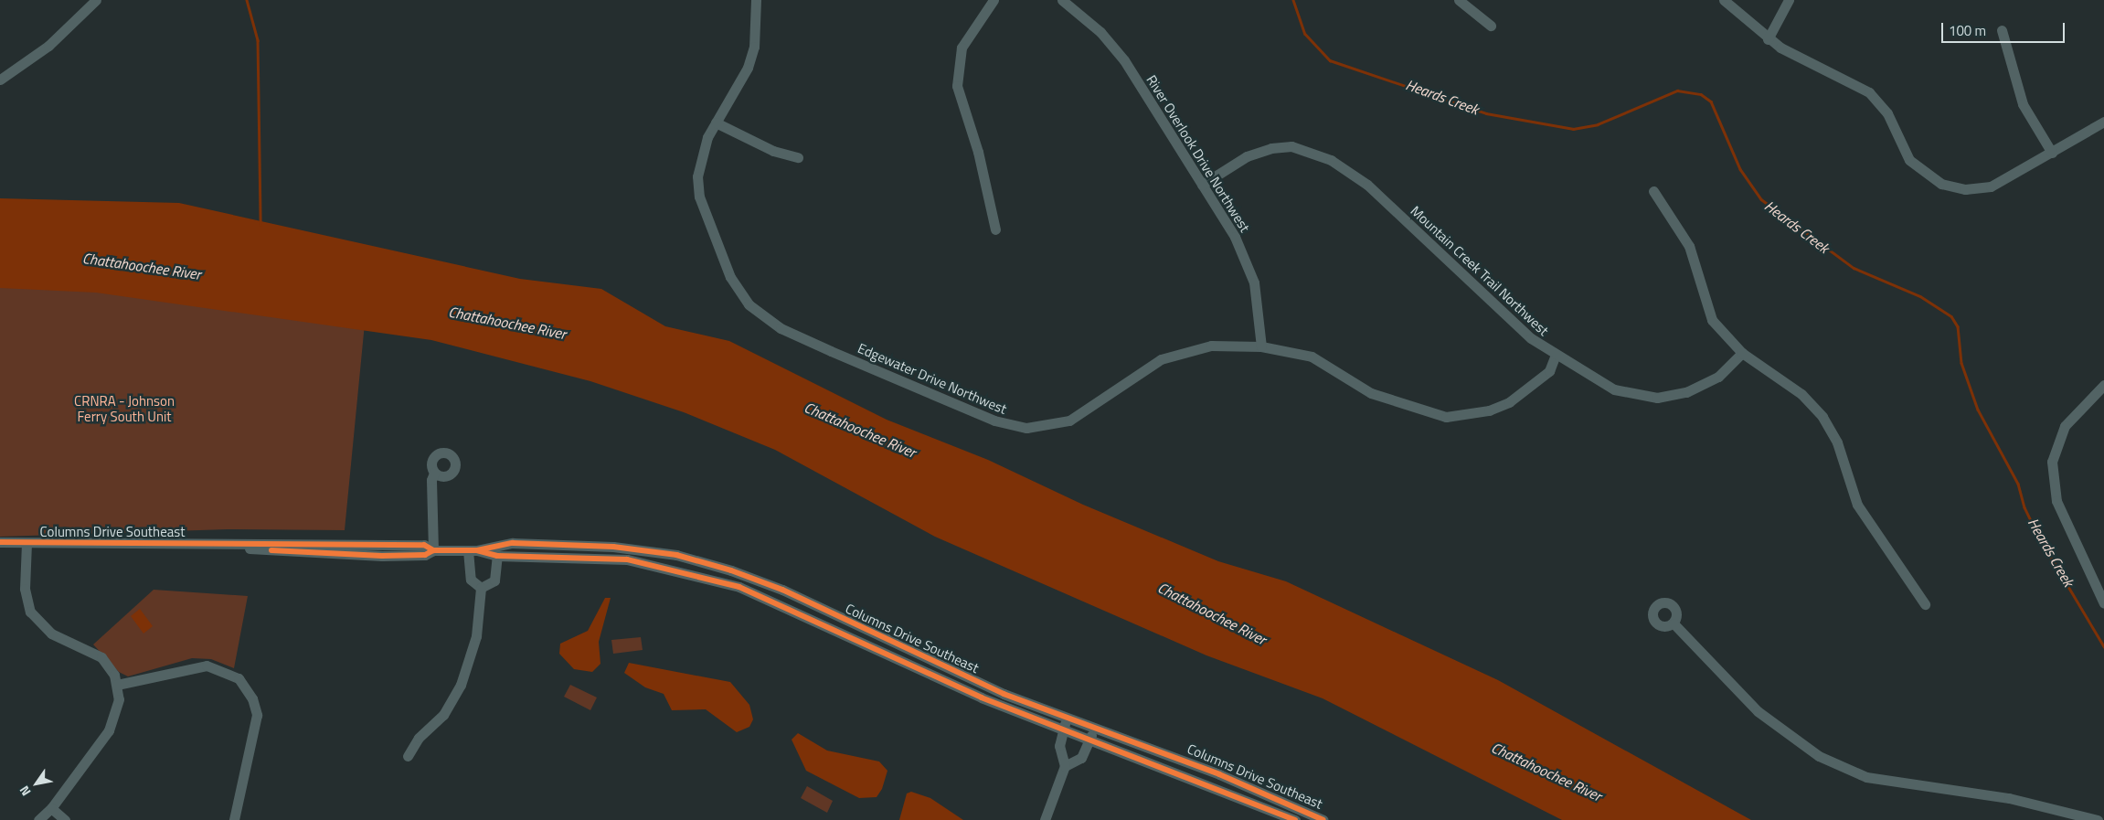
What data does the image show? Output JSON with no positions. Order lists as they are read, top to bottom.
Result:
{
  "streets": {
    "street": [
      "River Overlook Drive Northwest",
      "Mountain Creek Trail Northwest",
      "Edgewater Drive Northwest",
      "Columns Drive Southeast"
    ]
  },
  "crossings": [
    ["River Overlook Drive Northwest", "Mountain Creek Trail Northwest"],
    ["River Overlook Drive Northwest", "Edgewater Drive Northwest"],
    ["Mountain Creek Trail Northwest", "Edgewater Drive Northwest"]
  ],
  "water": ["Heards Creek", "Chattahoochee River"],
  "parks": ["CRNRA - Johnson Ferry South Unit"],
  "scale_bar": "100 m",
  "north": "bottom left"
}
